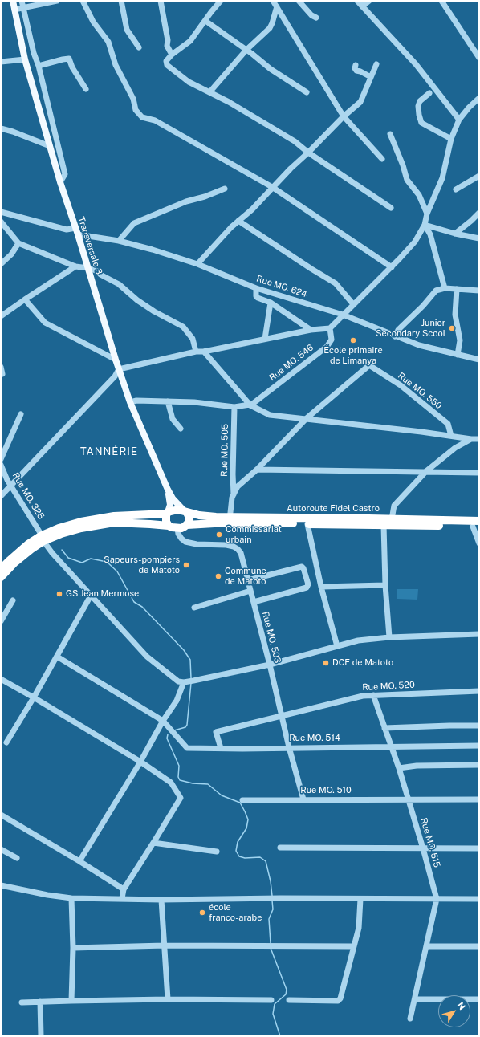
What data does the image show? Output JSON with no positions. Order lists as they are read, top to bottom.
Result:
{
  "streets": {
    "highway": ["Autoroute Fidel Castro"],
    "main road": ["Transversale 3"],
    "street": [
      "Rue MO. 624",
      "Rue MO. 546",
      "Rue MO. 550",
      "Rue MO. 505",
      "Rue MO. 325",
      "Rue MO. 503",
      "Rue MO. 520",
      "Rue MO. 514",
      "Rue MO. 510",
      "Rue MO. 515"
    ]
  },
  "crossings": [
    ["Transversale 3", "Rue MO. 624"],
    ["Transversale 3", "Autoroute Fidel Castro"],
    ["Transversale 3", "Rue MO. 503"],
    ["Autoroute Fidel Castro", "Rue MO. 503"],
    ["Rue MO. 503", "Rue MO. 520"],
    ["Rue MO. 503", "Rue MO. 514"],
    ["Rue MO. 503", "Rue MO. 510"],
    ["Rue MO. 520", "Rue MO. 514"],
    ["Rue MO. 520", "Rue MO. 515"],
    ["Rue MO. 514", "Rue MO. 515"],
    ["Rue MO. 510", "Rue MO. 515"]
  ],
  "districts": ["TANNÉRIE"],
  "places": [
    "Junior Secondary Scool",
    "École primaire de Limanya",
    "Commissariat urbain",
    "Sapeurs-pompiers de Matoto",
    "Commune de Matoto",
    "GS Jean Mermose",
    "DCE de Matoto",
    "école franco-arabe"
  ],
  "north": "top right"
}
